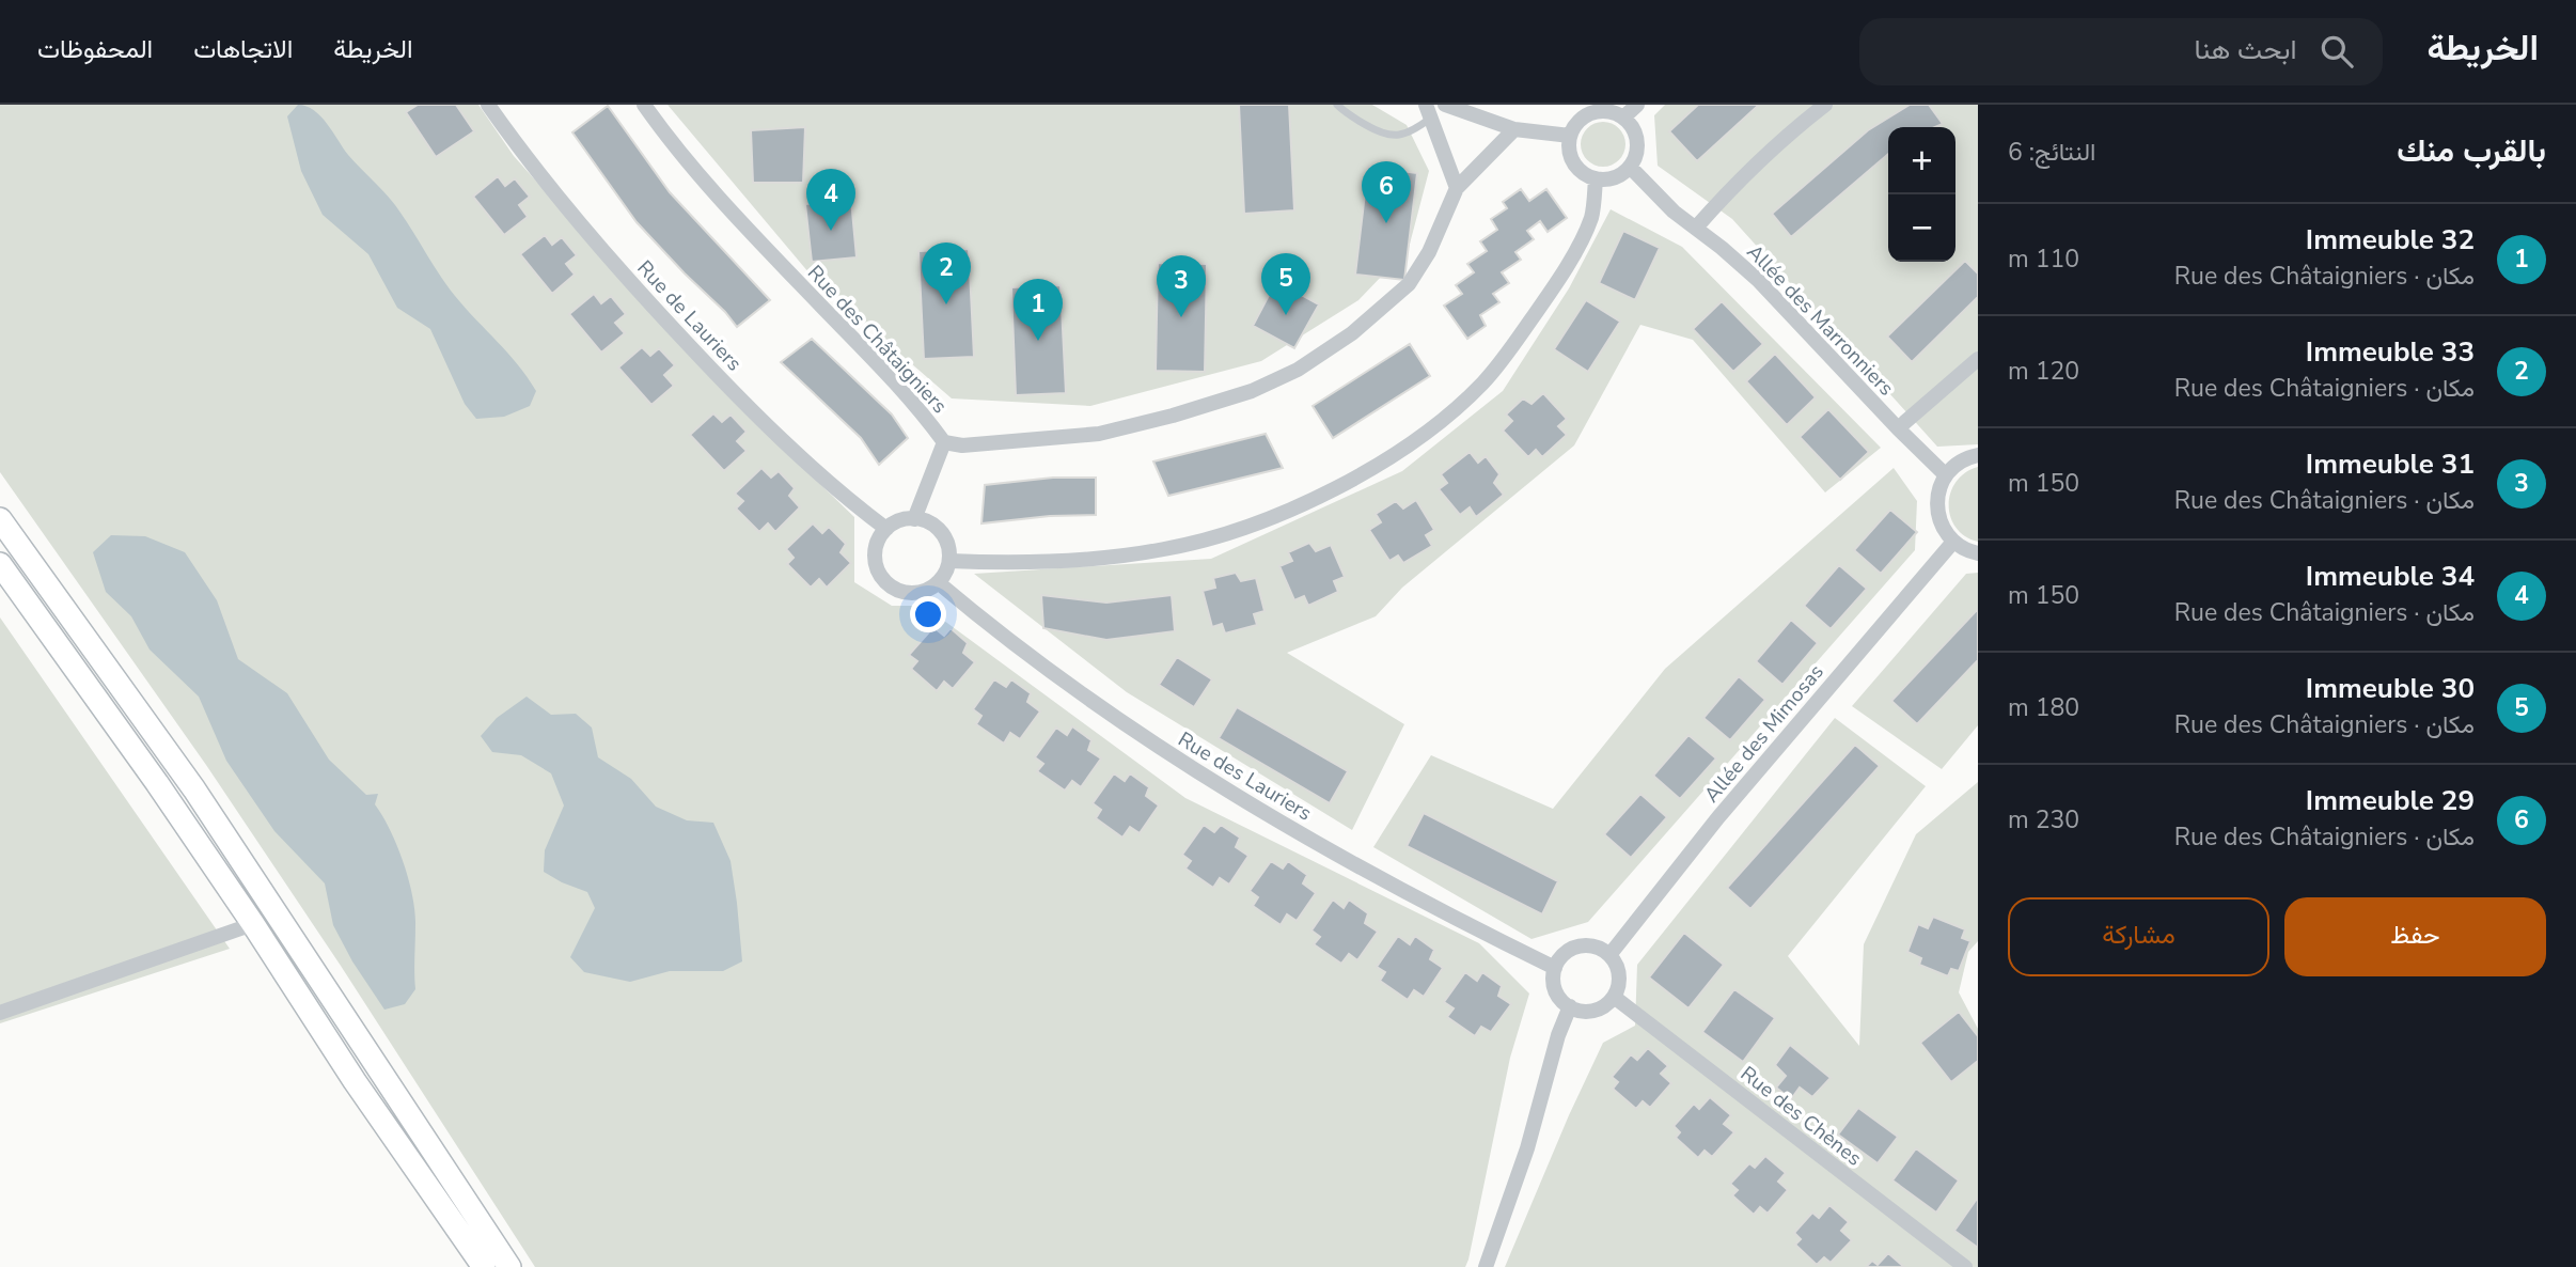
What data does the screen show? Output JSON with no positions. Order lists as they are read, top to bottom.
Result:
{
  "streets": {
    "street": [
      "Rue de Lauriers",
      "Allée des Marronniers",
      "Rue des Châtaigniers",
      "Allée des Mimosas",
      "Rue des Lauriers",
      "Rue des Chènes"
    ]
  },
  "crossings": [
    ["Rue de Lauriers", "Rue des Lauriers"],
    ["Allée des Mimosas", "Rue des Lauriers"],
    ["Allée des Mimosas", "Rue des Chènes"],
    ["Rue des Lauriers", "Rue des Chènes"]
  ],
  "page": {
    "header": "الخريطة",
    "search": "ابحث هنا",
    "nav": ["الخريطة", "الاتجاهات", "المحفوظات"],
    "heading": ["بالقرب منك", "النتائج: 6"],
    "map_buttons": ["+", "−"],
    "pins": [
      "6",
      "4",
      "2",
      "5",
      "3",
      "1"
    ],
    "list": [
      {
        "mark": "1",
        "name": "Immeuble 32",
        "note": "مكان · Rue des Châtaigniers",
        "value": "110 m"
      },
      {
        "mark": "2",
        "name": "Immeuble 33",
        "note": "مكان · Rue des Châtaigniers",
        "value": "120 m"
      },
      {
        "mark": "3",
        "name": "Immeuble 31",
        "note": "مكان · Rue des Châtaigniers",
        "value": "150 m"
      },
      {
        "mark": "4",
        "name": "Immeuble 34",
        "note": "مكان · Rue des Châtaigniers",
        "value": "150 m"
      },
      {
        "mark": "5",
        "name": "Immeuble 30",
        "note": "مكان · Rue des Châtaigniers",
        "value": "180 m"
      },
      {
        "mark": "6",
        "name": "Immeuble 29",
        "note": "مكان · Rue des Châtaigniers",
        "value": "230 m"
      }
    ],
    "buttons": ["حفظ", "مشاركة"]
  }
}
